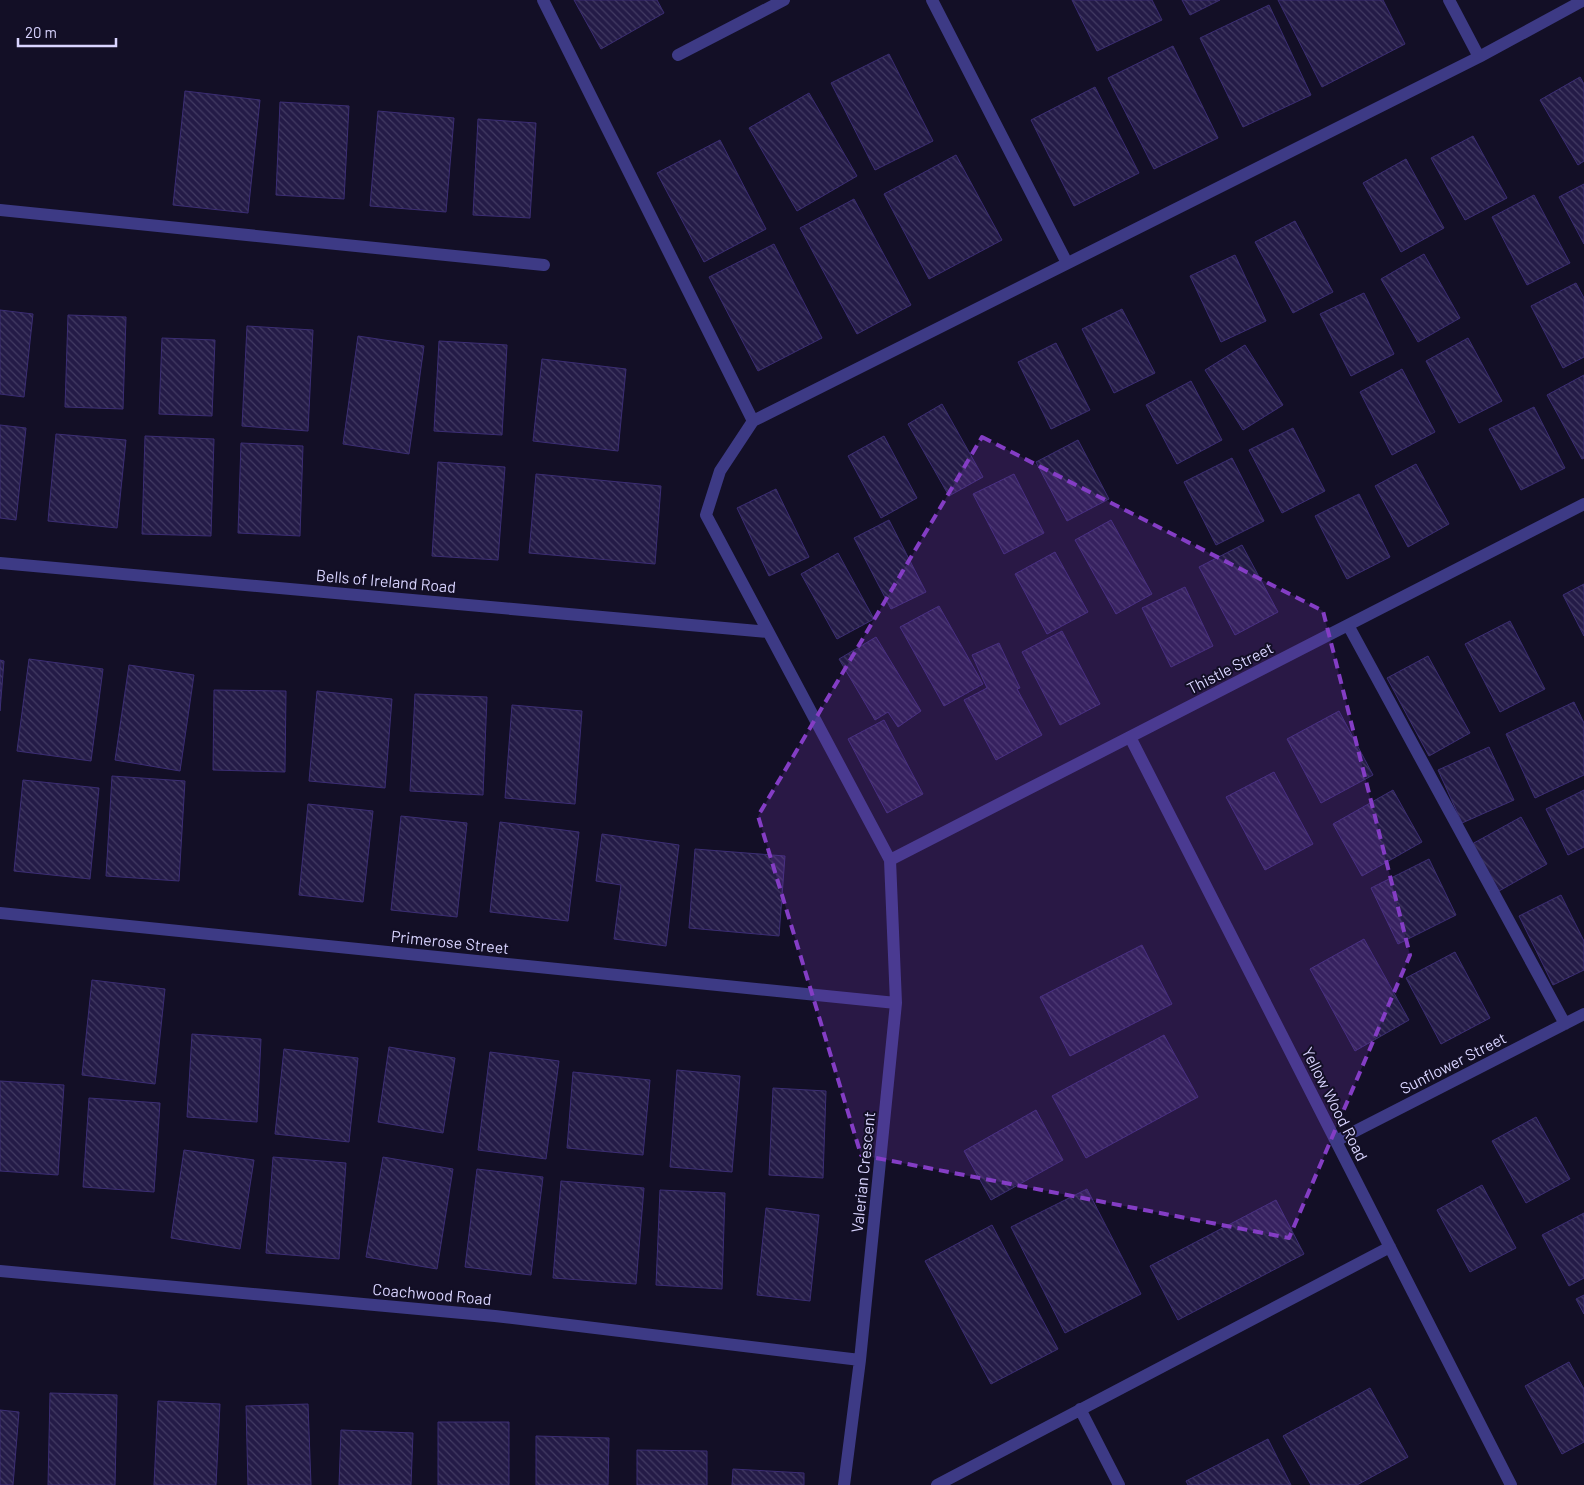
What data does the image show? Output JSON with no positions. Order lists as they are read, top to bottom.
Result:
{
  "streets": {
    "street": [
      "Bells of Ireland Road",
      "Thistle Street",
      "Primerose Street",
      "Sunflower Street",
      "Yellow Wood Road",
      "Valerian Crescent",
      "Coachwood Road"
    ]
  },
  "crossings": [
    ["Thistle Street", "Yellow Wood Road"],
    ["Thistle Street", "Valerian Crescent"],
    ["Primerose Street", "Valerian Crescent"],
    ["Sunflower Street", "Yellow Wood Road"],
    ["Valerian Crescent", "Coachwood Road"]
  ],
  "scale_bar": "20 m"
}
